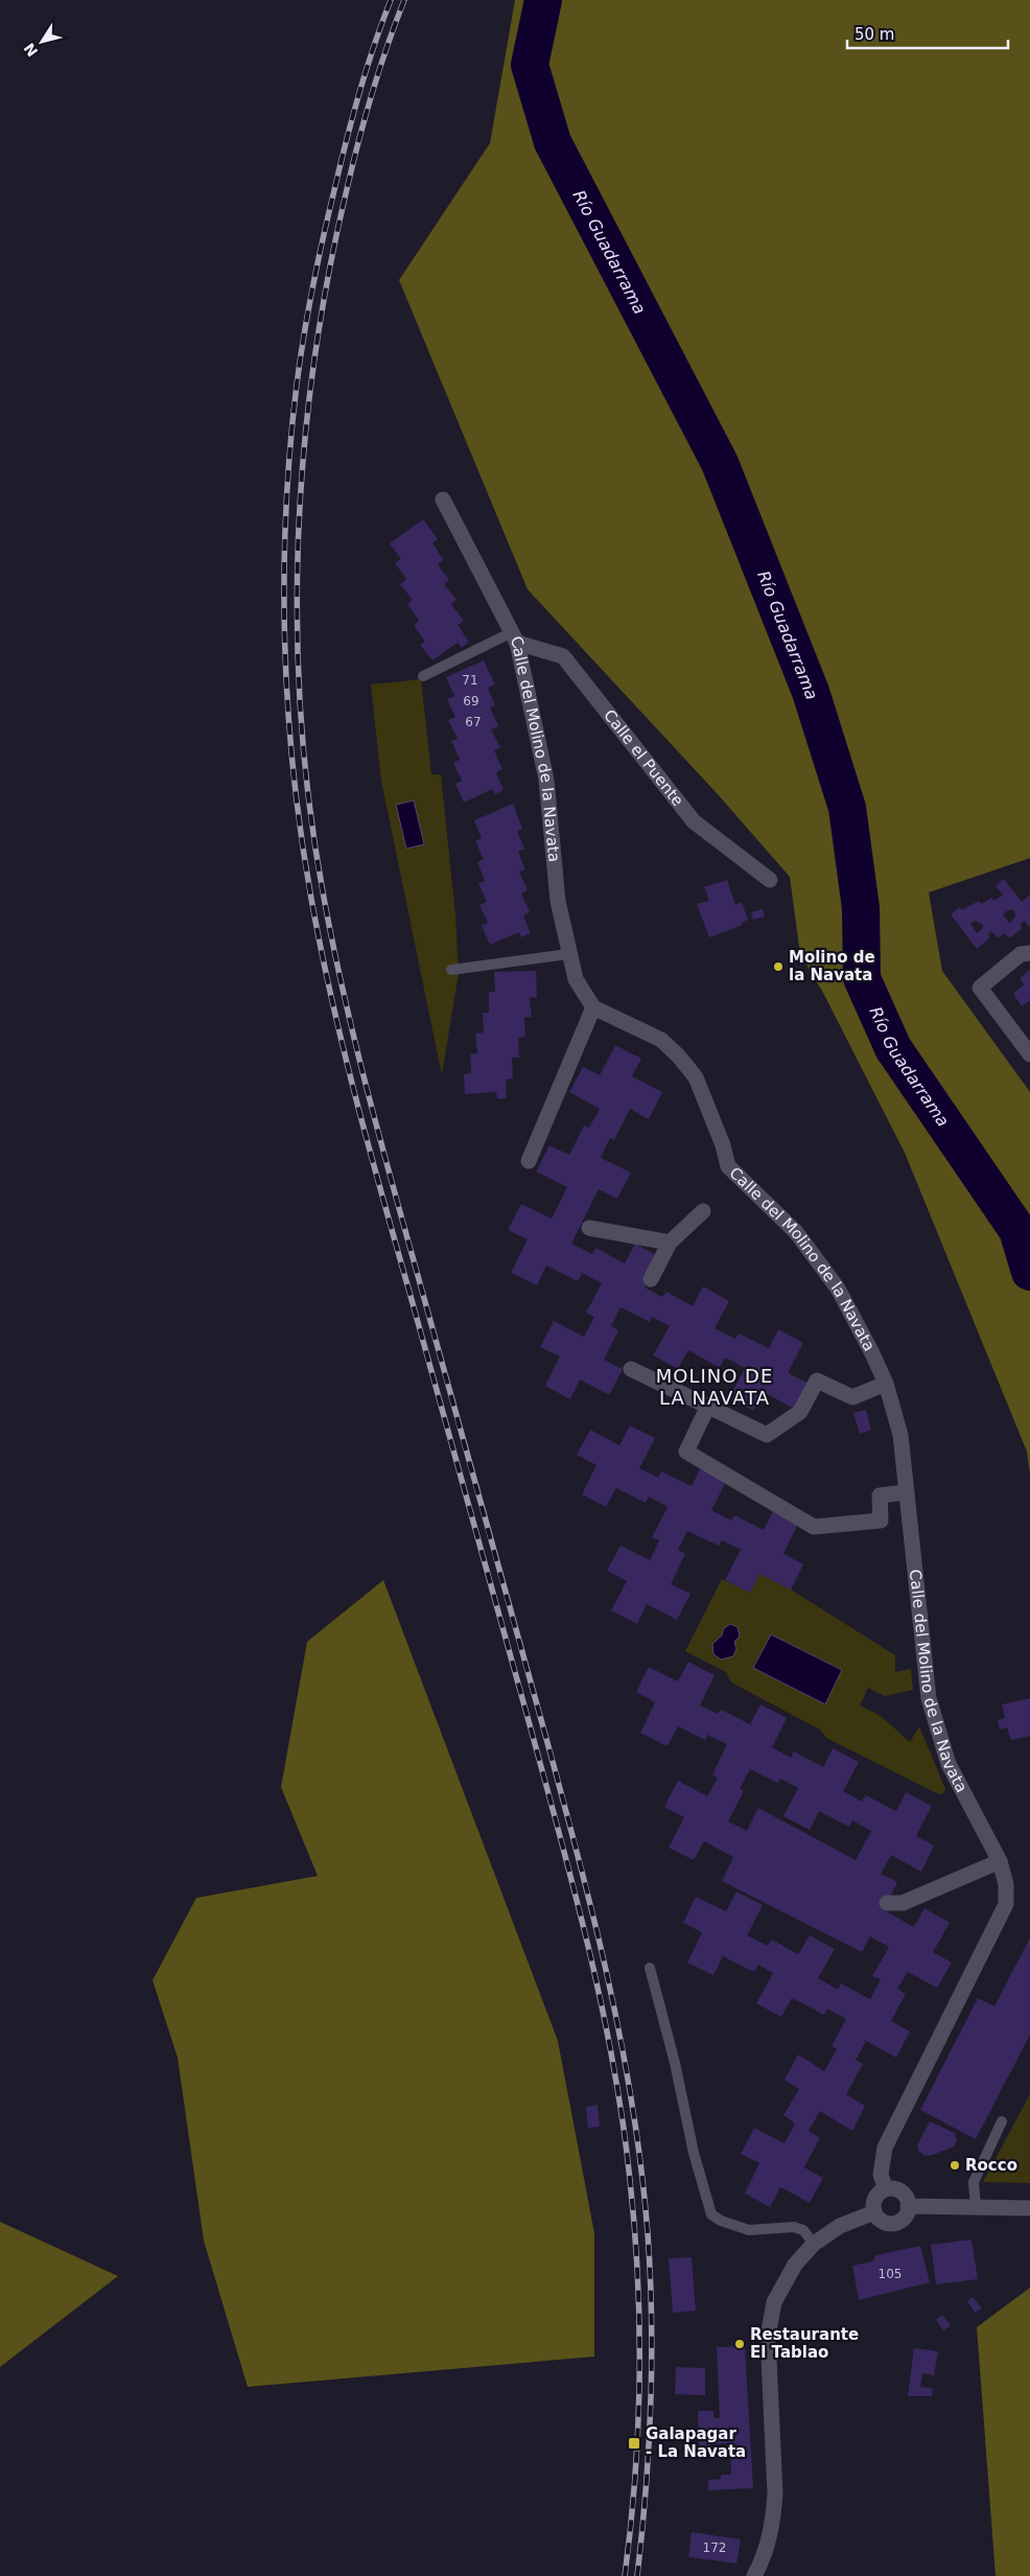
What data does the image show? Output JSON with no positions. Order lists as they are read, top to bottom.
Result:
{
  "streets": {
    "street": ["Calle del Molino de la Navata", "Calle el Puente"]
  },
  "crossings": [
    ["Calle del Molino de la Navata", "Calle el Puente"]
  ],
  "districts": ["MOLINO DE LA NAVATA"],
  "water": ["Río Guadarrama"],
  "places": {
    "other": ["Molino de la Navata", "Rocco", "Restaurante El Tablao"],
    "transit": ["Galapagar - La Navata"]
  },
  "house_numbers": [
    "71",
    "69",
    "67",
    "105",
    "172"
  ],
  "scale_bar": "50 m",
  "north": "bottom left"
}
